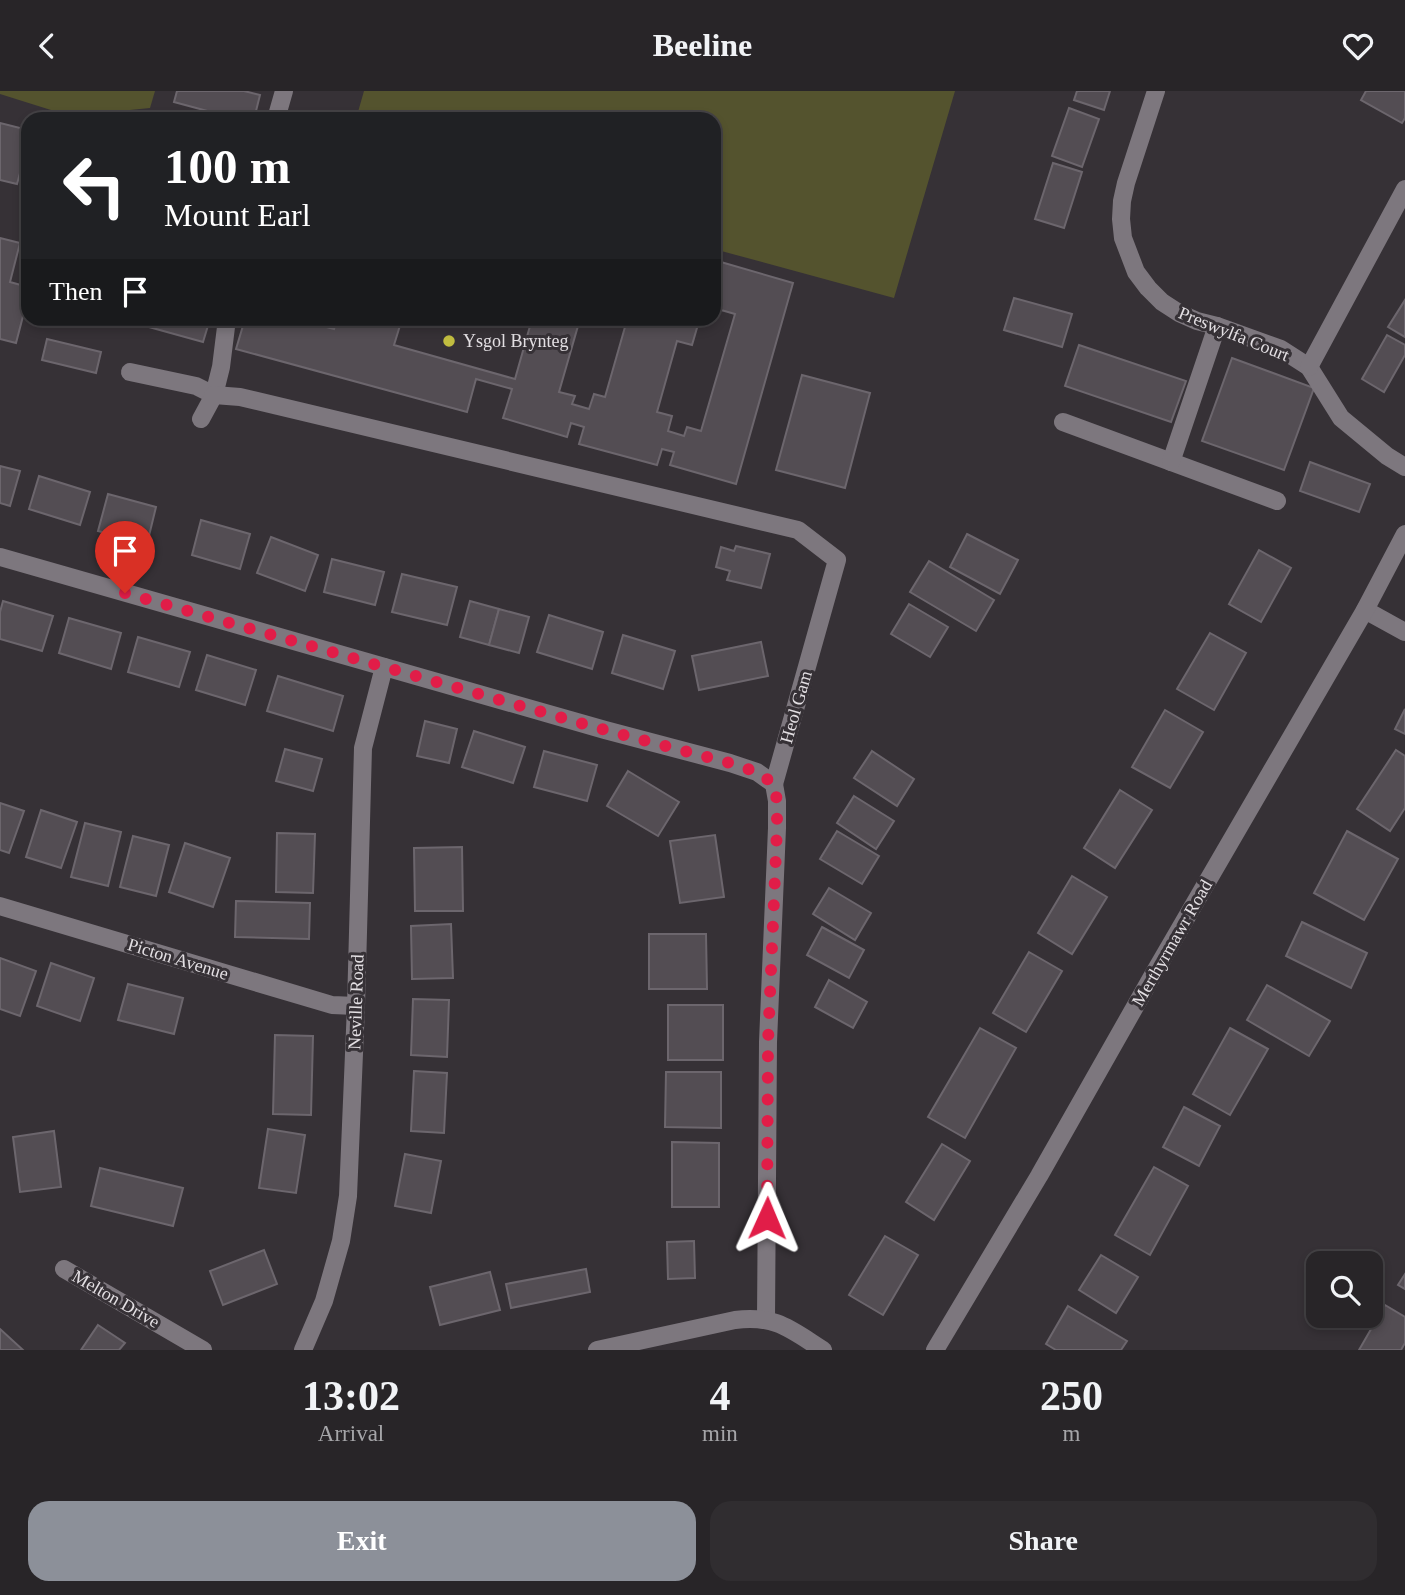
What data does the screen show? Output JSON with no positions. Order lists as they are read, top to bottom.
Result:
{
  "streets": {
    "street": [
      "Preswylfa Court",
      "Heol Gam",
      "Merthyrmawr Road",
      "Picton Avenue",
      "Neville Road",
      "Melton Drive"
    ]
  },
  "crossings": [
    ["Picton Avenue", "Neville Road"]
  ],
  "places": ["Ysgol Brynteg"],
  "page": {
    "header": "Beeline",
    "turn": ["100 m", "Mount Earl"],
    "then": "Then",
    "eta": [
      "13:02",
      "Arrival",
      "4",
      "min",
      "250",
      "m"
    ],
    "buttons": ["Exit", "Share"]
  }
}
